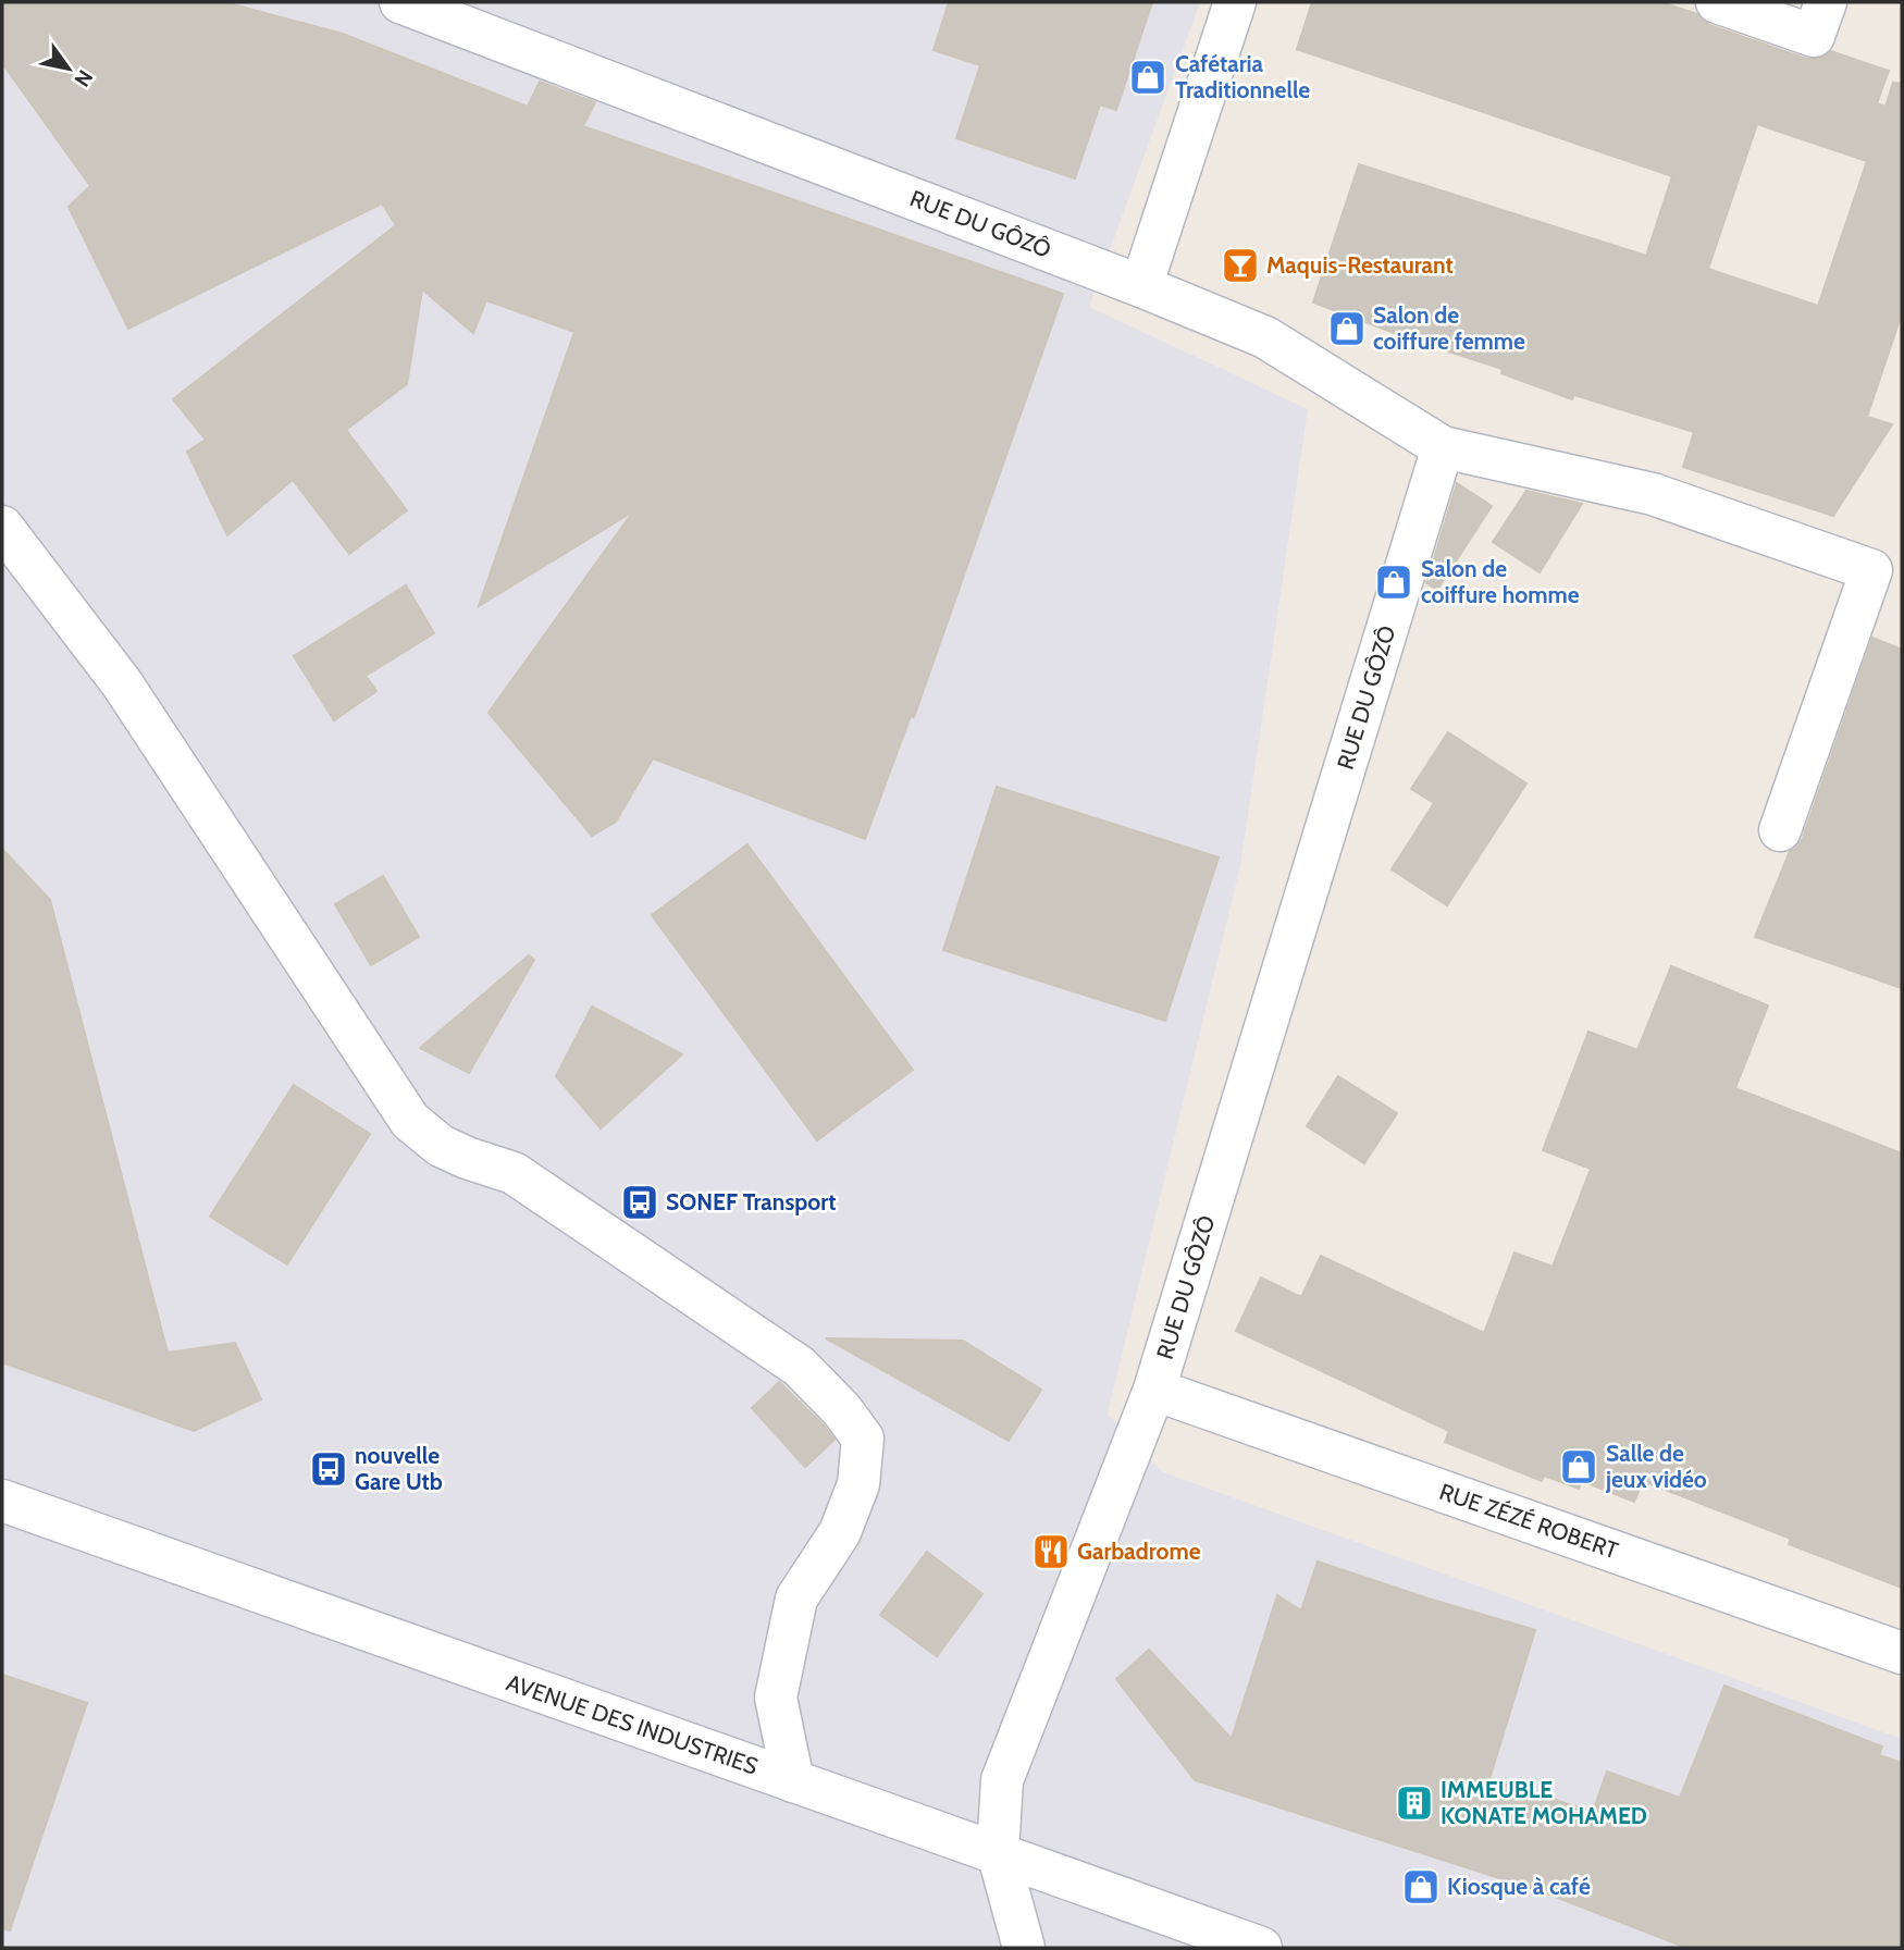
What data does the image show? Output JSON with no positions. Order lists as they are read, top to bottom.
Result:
{
  "streets": {
    "street": ["RUE DU GÔZÔ", "RUE ZÉZÉ ROBERT", "AVENUE DES INDUSTRIES"]
  },
  "crossings": [
    ["RUE DU GÔZÔ", "RUE ZÉZÉ ROBERT"],
    ["RUE DU GÔZÔ", "AVENUE DES INDUSTRIES"]
  ],
  "places": {
    "shop": [
      "Cafétaria Traditionnelle",
      "Salon de coiffure femme",
      "Salon de coiffure homme",
      "Salle de jeux vidéo",
      "Kiosque à café"
    ],
    "bar": ["Maquis-Restaurant"],
    "bus stop": ["SONEF Transport", "nouvelle Gare Utb"],
    "restaurant": ["Garbadrome"],
    "building": ["IMMEUBLE KONATE MOHAMED"]
  },
  "north": "bottom right"
}
